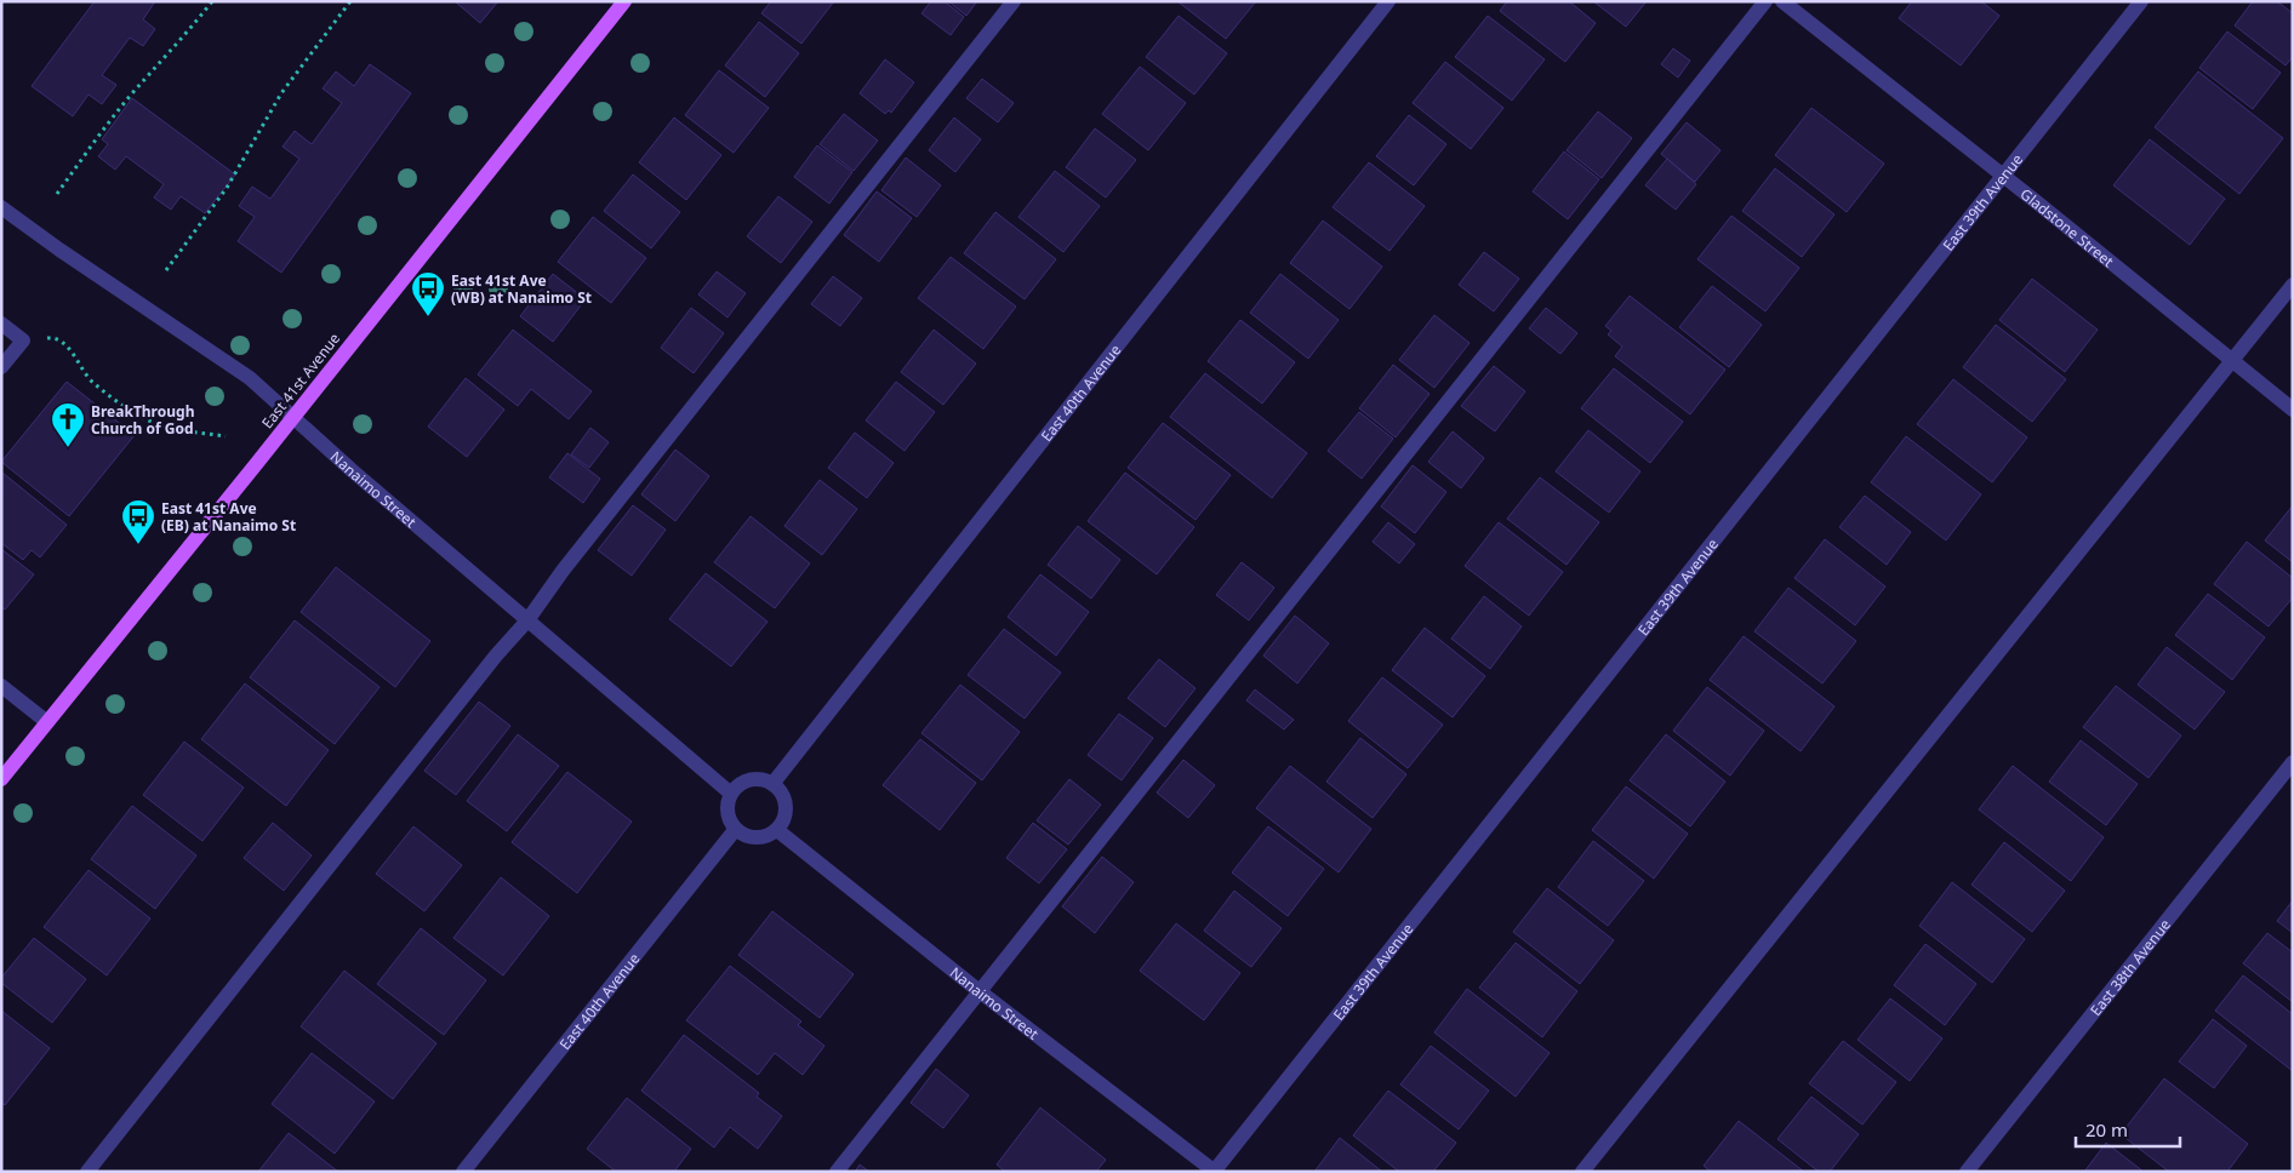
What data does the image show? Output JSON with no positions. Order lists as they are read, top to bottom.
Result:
{
  "streets": {
    "main road": ["East 41st Avenue"],
    "street": [
      "East 39th Avenue",
      "Gladstone Street",
      "East 40th Avenue",
      "Nanaimo Street",
      "East 38th Avenue"
    ]
  },
  "crossings": [
    ["East 39th Avenue", "Gladstone Street"],
    ["East 39th Avenue", "Nanaimo Street"],
    ["East 41st Avenue", "Nanaimo Street"],
    ["East 40th Avenue", "Nanaimo Street"]
  ],
  "places": {
    "bus stop": ["East 41st Ave (WB) at Nanaimo St", "East 41st Ave (EB) at Nanaimo St"],
    "church": ["BreakThrough Church of God"]
  },
  "scale_bar": "20 m"
}
